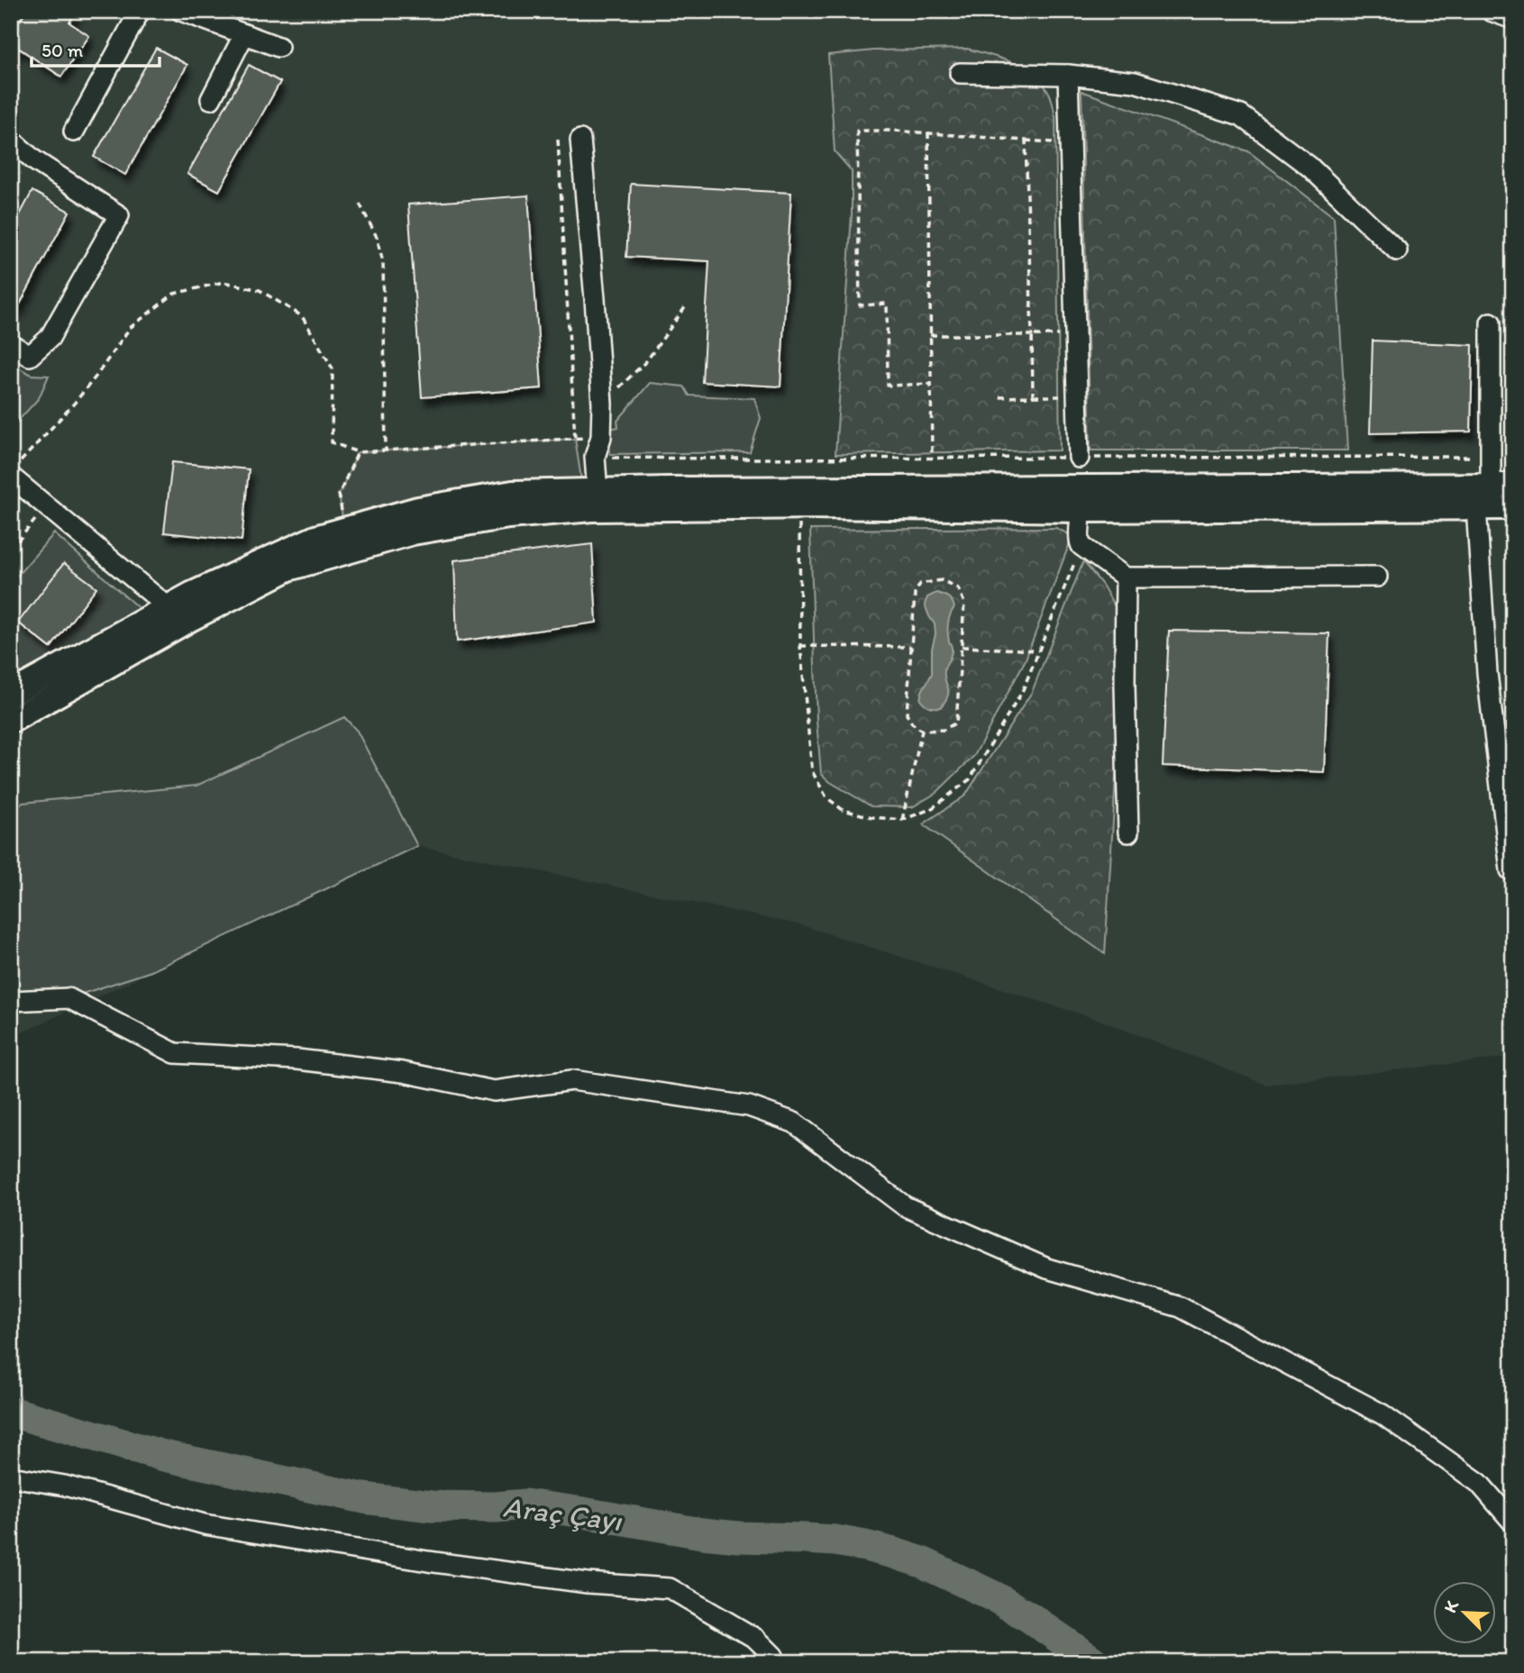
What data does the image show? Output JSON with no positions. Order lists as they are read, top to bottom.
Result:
{
  "water": ["Araç Çayı"],
  "scale_bar": "50 m",
  "north": "top left"
}
